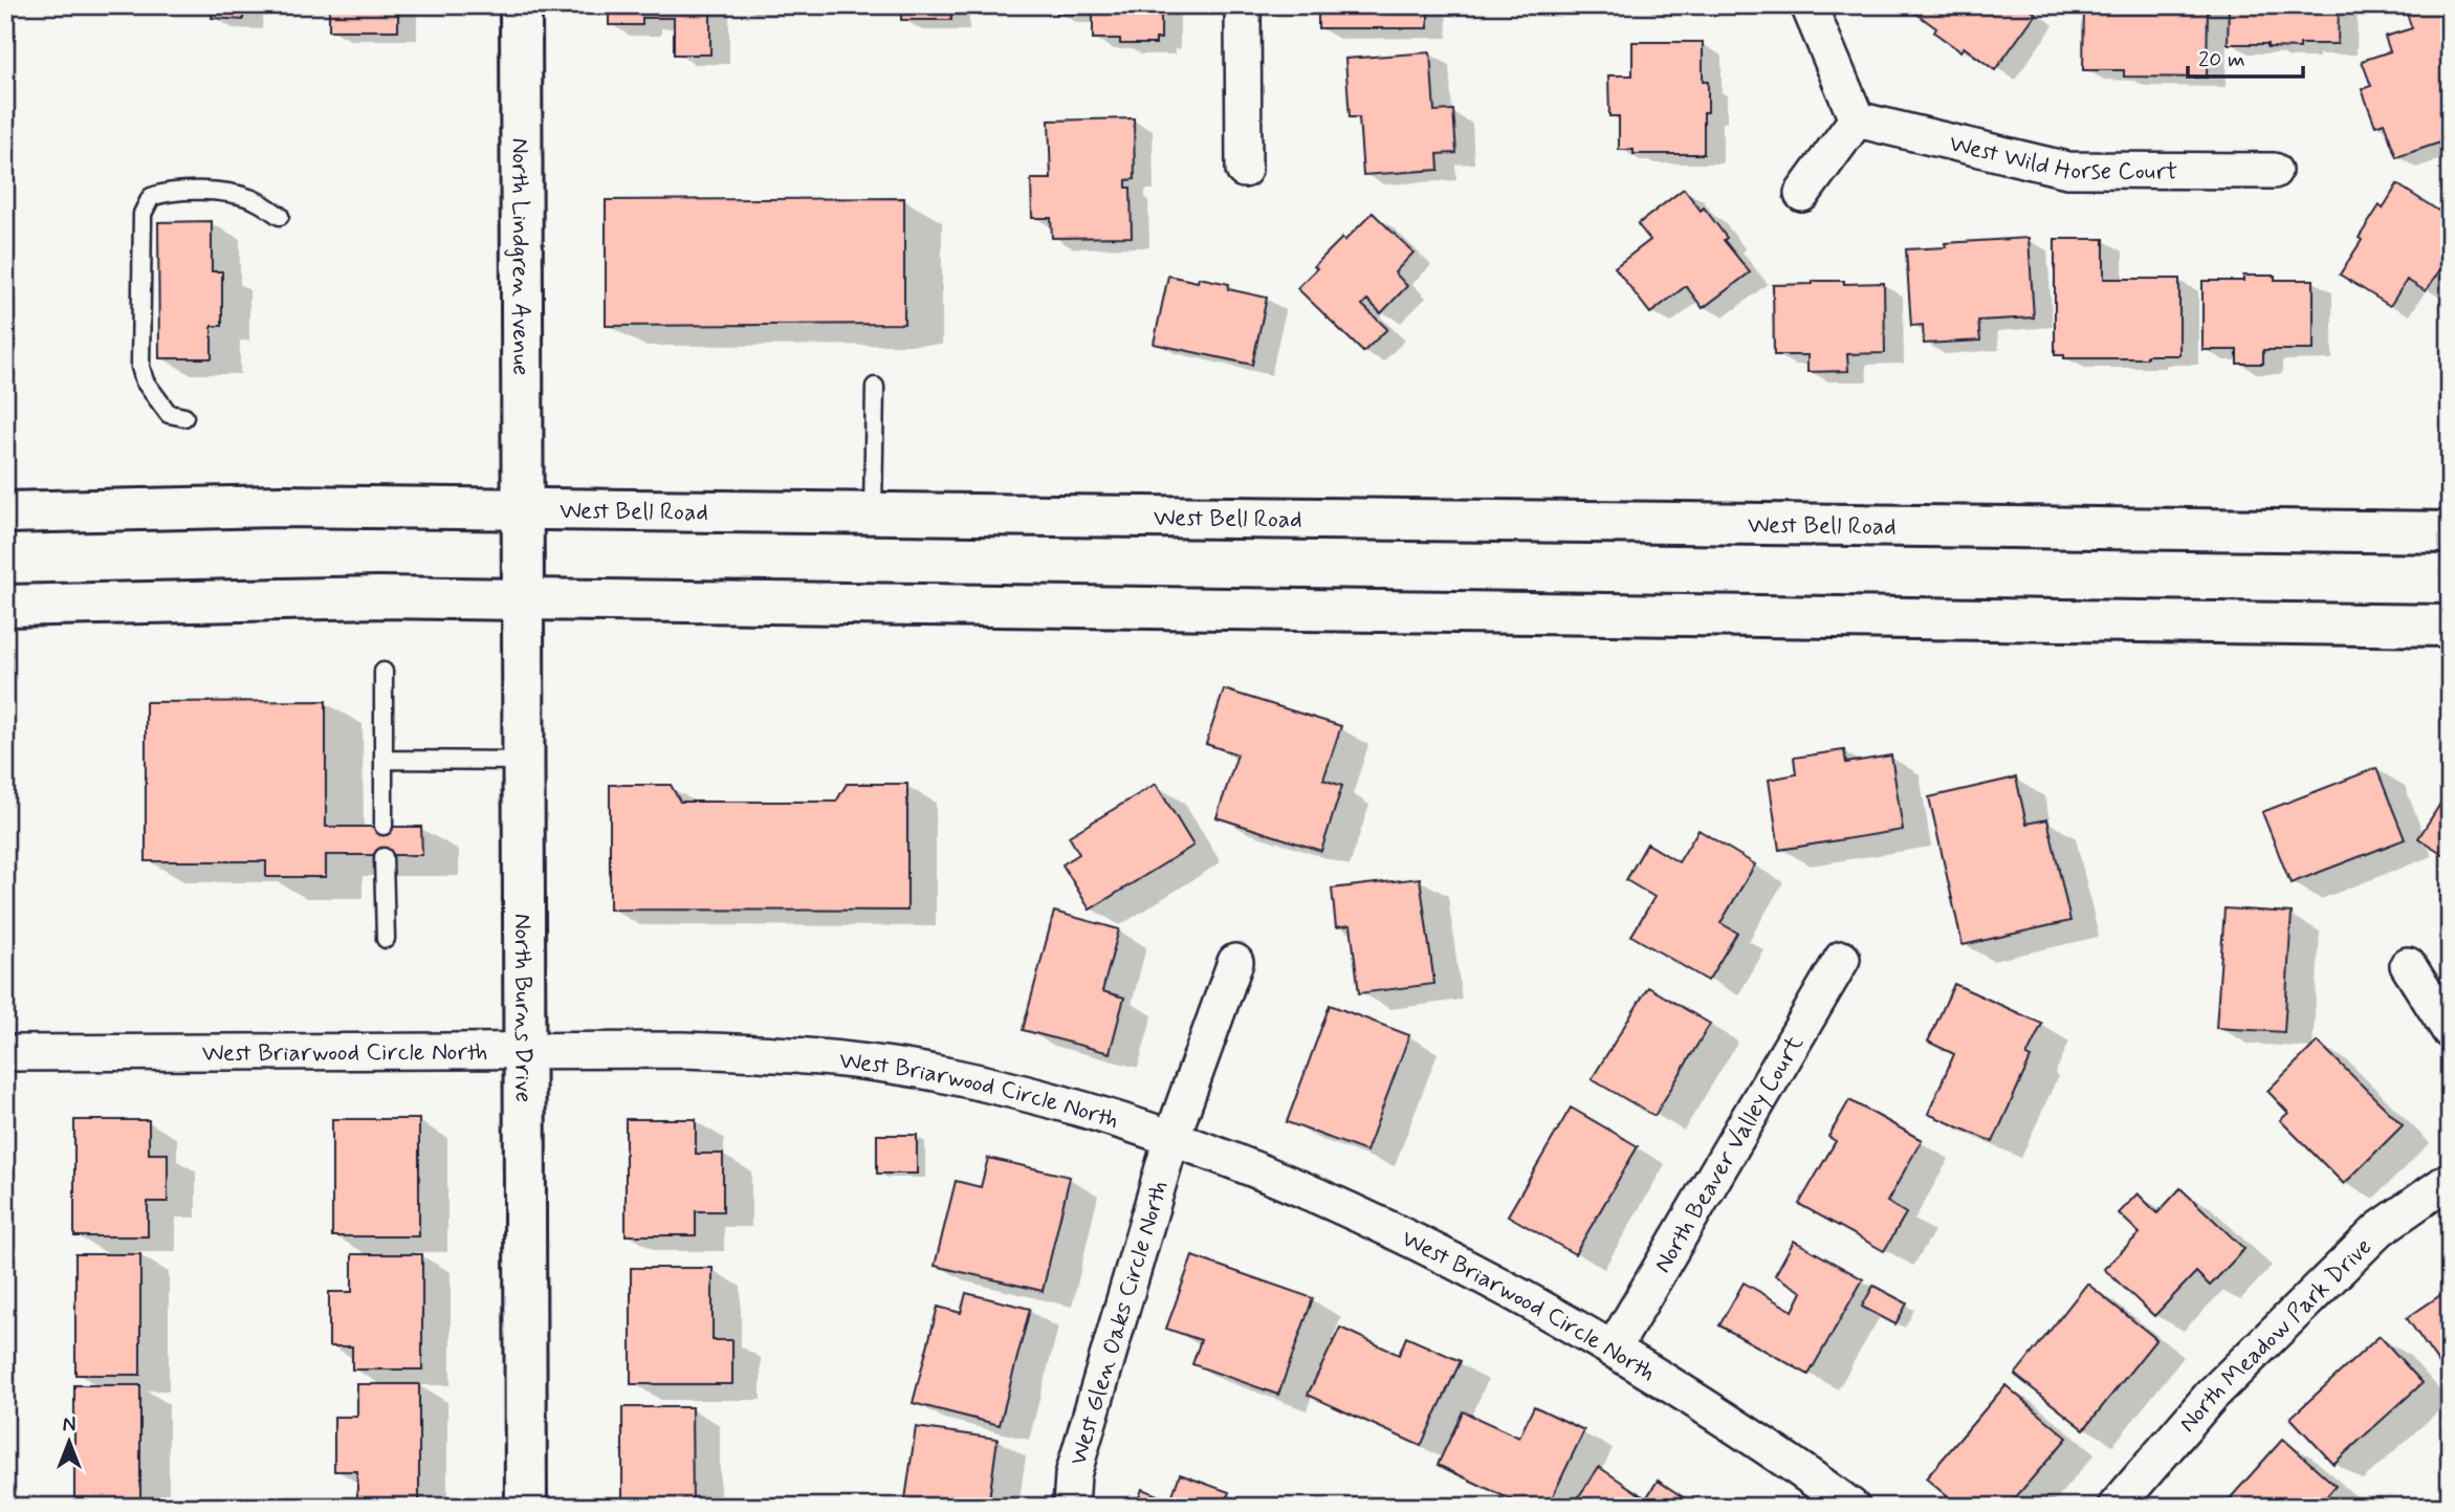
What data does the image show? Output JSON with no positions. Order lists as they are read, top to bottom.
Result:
{
  "streets": {
    "main road": ["North Lindgren Avenue", "West Bell Road", "North Burns Drive"],
    "street": [
      "West Wild Horse Court",
      "West Briarwood Circle North",
      "North Beaver Valley Court",
      "West Glen Oaks Circle North",
      "North Meadow Park Drive"
    ]
  },
  "crossings": [
    ["North Lindgren Avenue", "West Bell Road"],
    ["North Lindgren Avenue", "North Burns Drive"],
    ["West Bell Road", "North Burns Drive"],
    ["North Burns Drive", "West Briarwood Circle North"],
    ["West Briarwood Circle North", "North Beaver Valley Court"],
    ["West Briarwood Circle North", "West Glen Oaks Circle North"]
  ],
  "scale_bar": "20 m",
  "north": "top"
}
